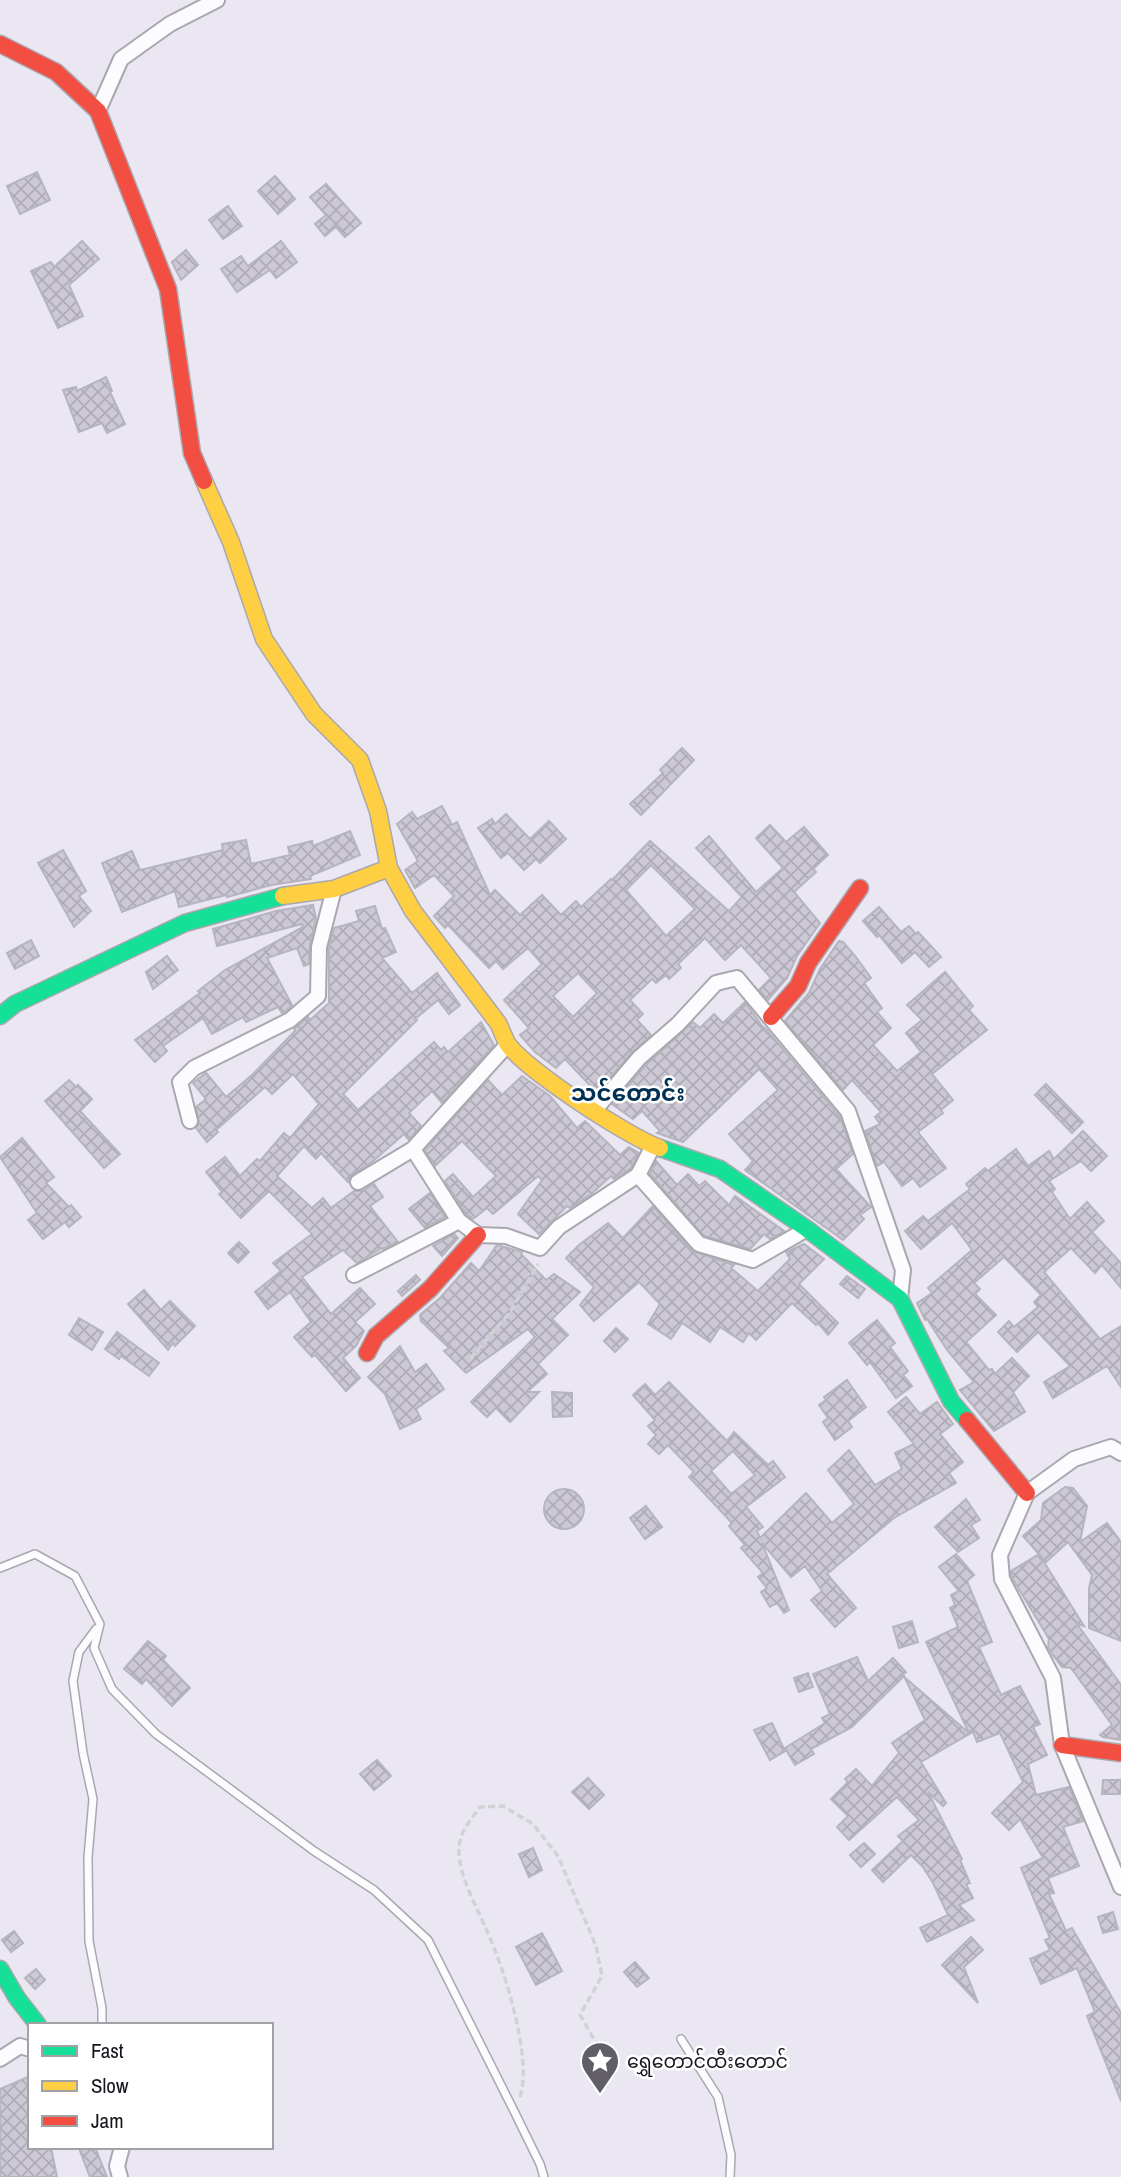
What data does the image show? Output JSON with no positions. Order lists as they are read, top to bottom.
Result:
{
  "districts": ["သင်တောင်း"],
  "places": {
    "place": ["ရွှေတောင်ထီးတောင်"]
  },
  "legend": ["Fast", "Slow", "Jam"]
}
